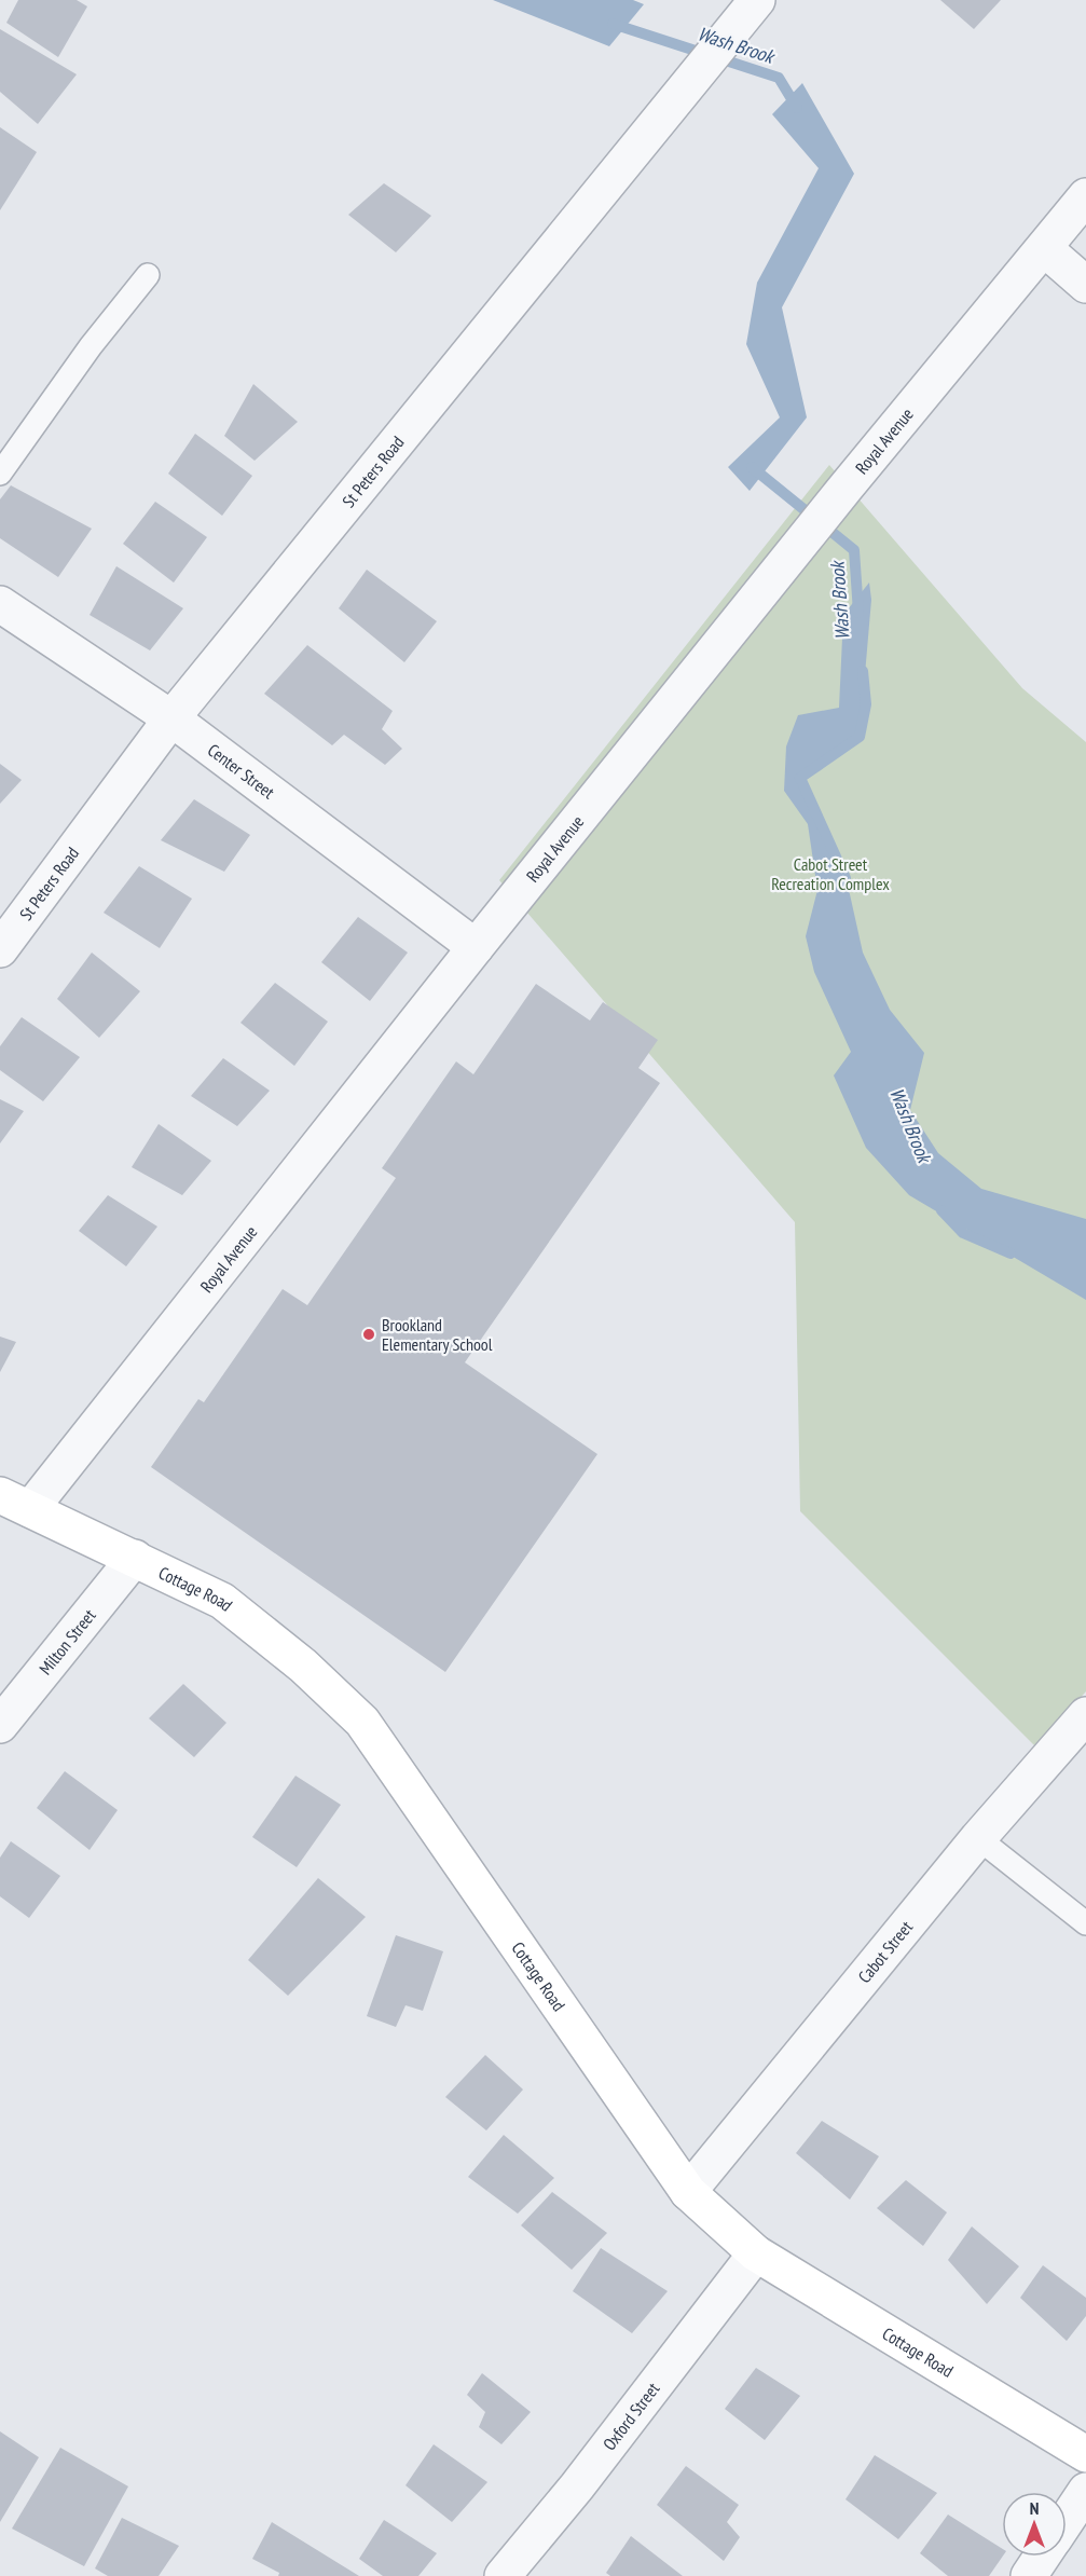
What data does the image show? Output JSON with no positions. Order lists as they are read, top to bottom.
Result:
{
  "streets": {
    "main road": ["Cottage Road"],
    "street": [
      "Royal Avenue",
      "St Peters Road",
      "Center Street",
      "Milton Street",
      "Cabot Street",
      "Oxford Street"
    ]
  },
  "crossings": [
    ["Royal Avenue", "Center Street"],
    ["Royal Avenue", "Cottage Road"],
    ["St Peters Road", "Center Street"],
    ["Cottage Road", "Milton Street"],
    ["Cottage Road", "Cabot Street"],
    ["Cottage Road", "Oxford Street"]
  ],
  "water": ["Wash Brook"],
  "parks": ["Cabot Street Recreation Complex"],
  "places": ["Brookland Elementary School"],
  "north": "top"
}
